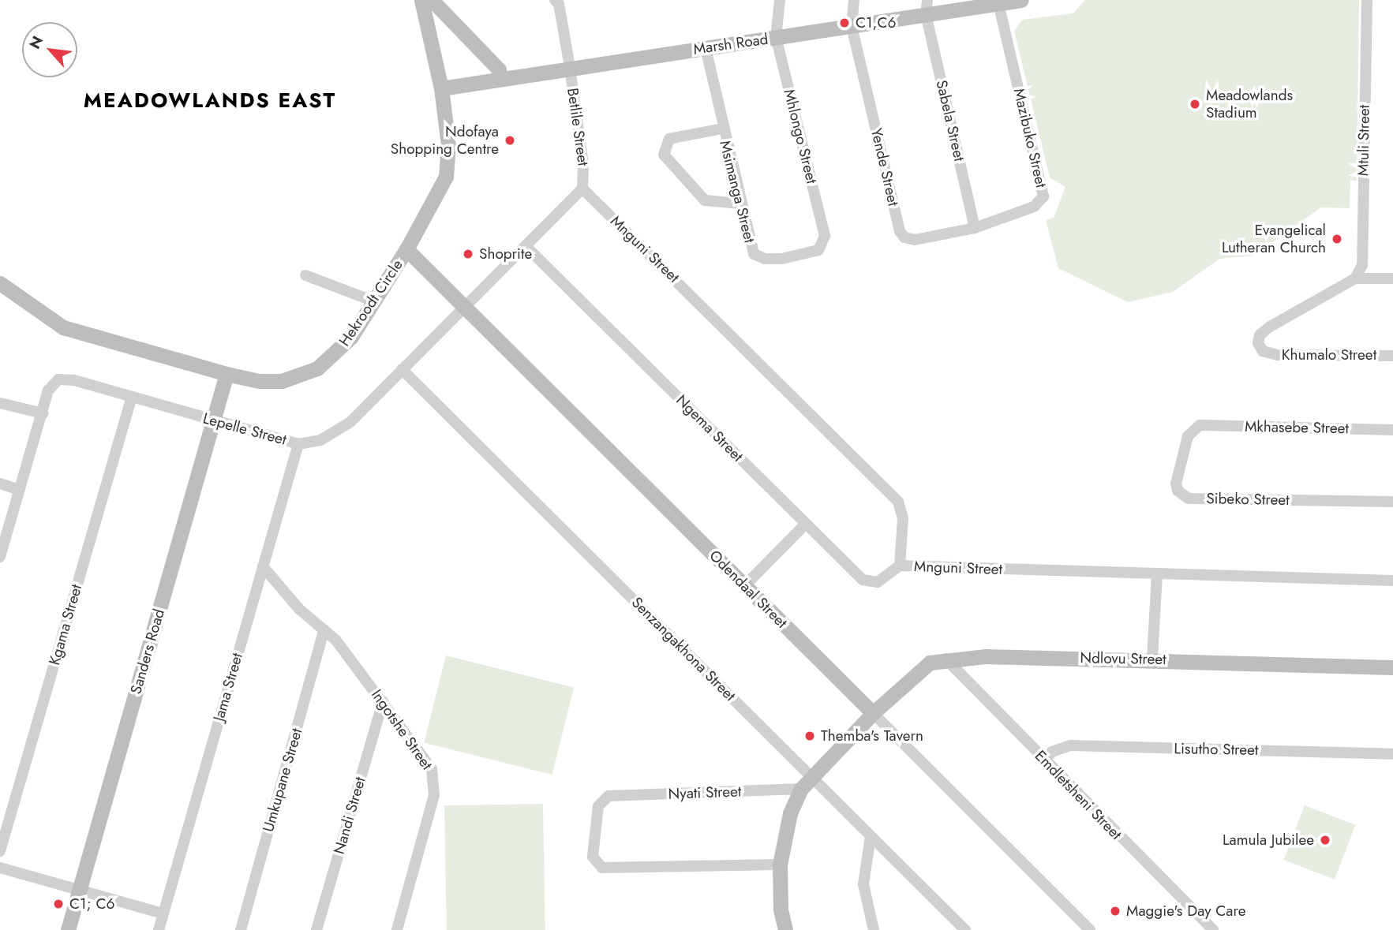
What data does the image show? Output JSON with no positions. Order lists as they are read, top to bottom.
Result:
{
  "streets": {
    "street": [
      "Marsh Road",
      "Sabela Street",
      "Betlile Street",
      "Mhlongo Street",
      "Mazibuko Street",
      "Mtuli Street",
      "Yende Street",
      "Msimanga Street",
      "Mnguni Street",
      "Hekroodt Circle",
      "Khumalo Street",
      "Mkhasebe Street",
      "Ngema Street",
      "Lepelle Street",
      "Sibeko Street",
      "Odendaal Street",
      "Kgama Street",
      "Senzangakhona Street",
      "Sanders Road",
      "Ndlovu Street",
      "Jama Street",
      "Ingotshe Street",
      "Lisutho Street",
      "Umkupane Street",
      "Nyati Street",
      "Emdletsheni Street",
      "Nandi Street"
    ]
  },
  "crossings": [
    ["Marsh Road", "Sabela Street"],
    ["Marsh Road", "Betlile Street"],
    ["Marsh Road", "Mhlongo Street"],
    ["Marsh Road", "Mazibuko Street"],
    ["Marsh Road", "Yende Street"],
    ["Marsh Road", "Msimanga Street"],
    ["Marsh Road", "Hekroodt Circle"],
    ["Sabela Street", "Mazibuko Street"],
    ["Sabela Street", "Yende Street"],
    ["Betlile Street", "Mnguni Street"],
    ["Betlile Street", "Ngema Street"],
    ["Betlile Street", "Lepelle Street"],
    ["Betlile Street", "Odendaal Street"],
    ["Mhlongo Street", "Msimanga Street"],
    ["Mazibuko Street", "Yende Street"],
    ["Mtuli Street", "Khumalo Street"],
    ["Mnguni Street", "Ngema Street"],
    ["Hekroodt Circle", "Odendaal Street"],
    ["Hekroodt Circle", "Sanders Road"],
    ["Mkhasebe Street", "Sibeko Street"],
    ["Lepelle Street", "Odendaal Street"],
    ["Lepelle Street", "Kgama Street"],
    ["Lepelle Street", "Senzangakhona Street"],
    ["Lepelle Street", "Sanders Road"],
    ["Lepelle Street", "Jama Street"],
    ["Odendaal Street", "Ndlovu Street"],
    ["Senzangakhona Street", "Ndlovu Street"],
    ["Ndlovu Street", "Nyati Street"],
    ["Ndlovu Street", "Emdletsheni Street"],
    ["Jama Street", "Ingotshe Street"],
    ["Ingotshe Street", "Umkupane Street"],
    ["Ingotshe Street", "Nandi Street"],
    ["Lisutho Street", "Emdletsheni Street"]
  ],
  "districts": ["MEADOWLANDS EAST"],
  "places": [
    "C1,C6",
    "Meadowlands Stadium",
    "Ndofaya Shopping Centre",
    "Evangelical Lutheran Church",
    "Shoprite",
    "Themba's Tavern",
    "Lamula Jubilee",
    "C1; C6",
    "Maggie's Day Care"
  ],
  "north": "top left"
}
